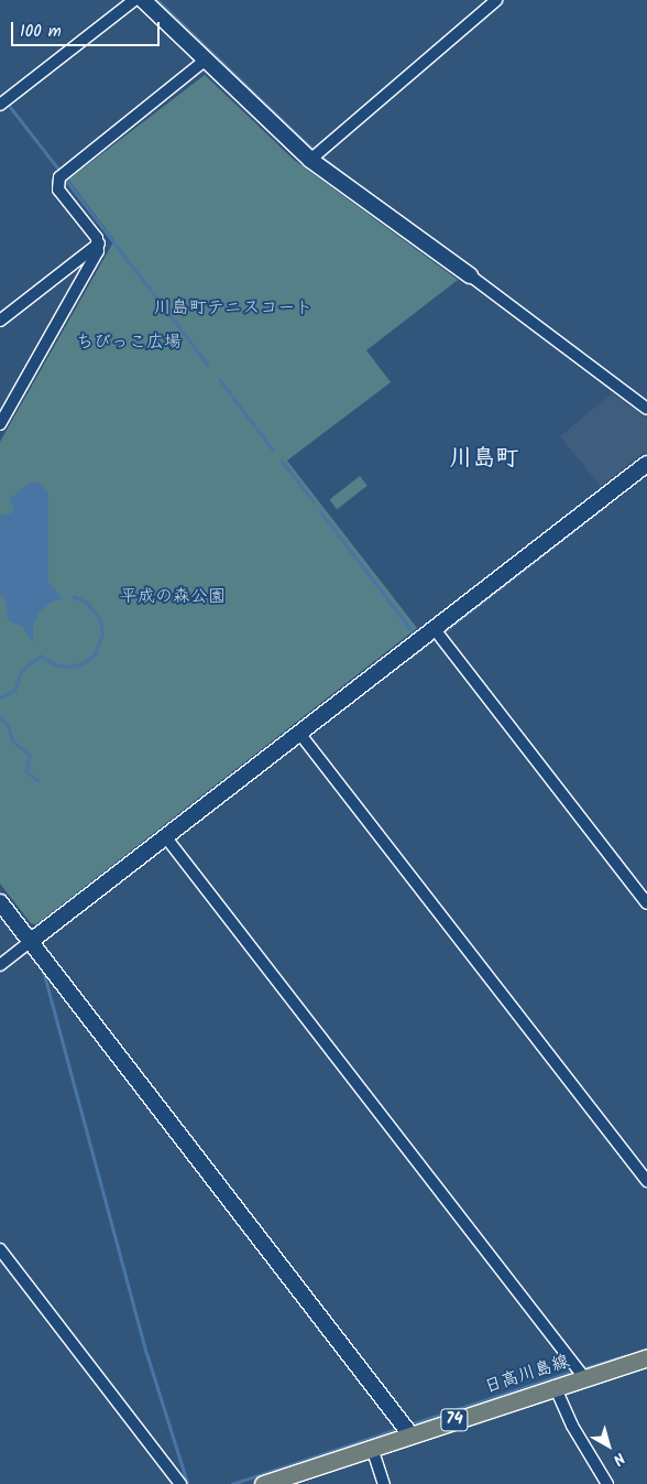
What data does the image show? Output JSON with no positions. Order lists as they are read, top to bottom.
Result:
{
  "streets": {
    "main road": ["日高川島線", "74"]
  },
  "districts": ["川島町"],
  "parks": ["川島町テニスコート", "ちびっこ広場", "平成の森公園"],
  "scale_bar": "100 m",
  "north": "bottom right"
}
